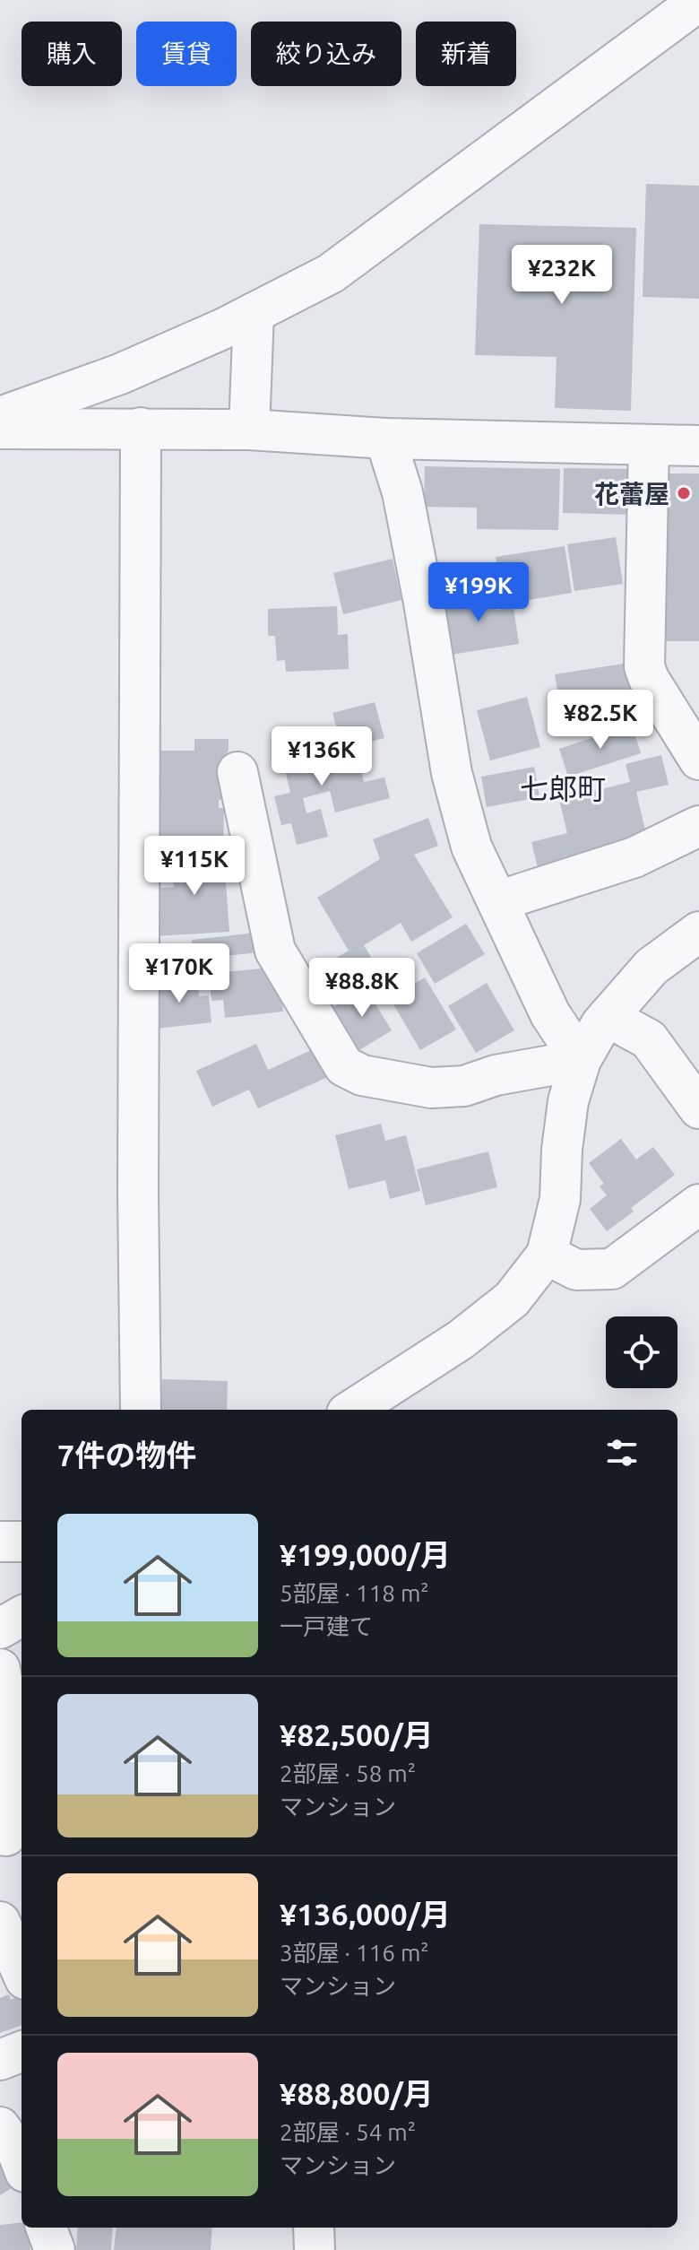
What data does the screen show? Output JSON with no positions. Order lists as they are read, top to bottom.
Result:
{
  "districts": ["七郎町"],
  "places": ["花蕾屋"],
  "page": {
    "chip": [
      "購入",
      "賃貸",
      "絞り込み",
      "新着"
    ],
    "price": [
      "¥232K",
      "¥199K",
      "¥82.5K",
      "¥136K",
      "¥115K",
      "¥170K",
      "¥88.8K"
    ],
    "heading": "7件の物件",
    "list": [
      {
        "name": "¥199,000/月",
        "note": "5部屋 · 118 m² · 一戸建て"
      },
      {
        "name": "¥82,500/月",
        "note": "2部屋 · 58 m² · マンション"
      },
      {
        "name": "¥136,000/月",
        "note": "3部屋 · 116 m² · マンション"
      },
      {
        "name": "¥88,800/月",
        "note": "2部屋 · 54 m² · マンション"
      }
    ]
  }
}
